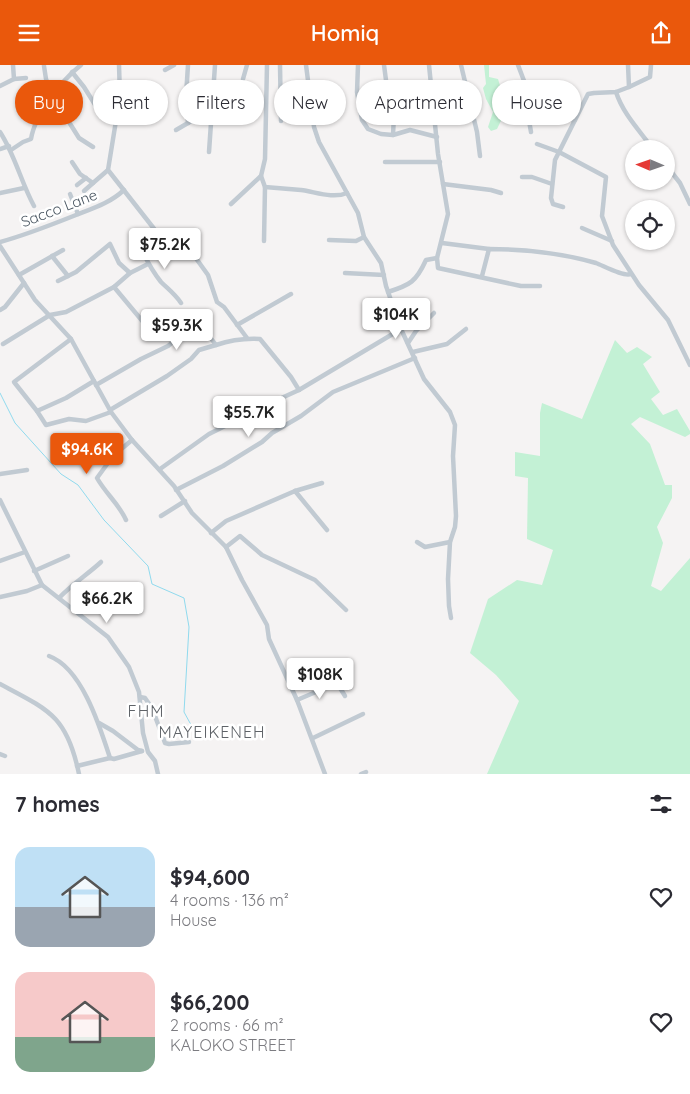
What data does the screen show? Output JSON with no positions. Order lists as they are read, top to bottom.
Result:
{
  "streets": {
    "street": ["Sacco Lane"]
  },
  "districts": ["FHM", "MAYEIKENEH"],
  "north": "left",
  "page": {
    "header": "Homiq",
    "chip": [
      "Buy",
      "Rent",
      "Filters",
      "New",
      "Apartment",
      "House"
    ],
    "price": [
      "$75.2K",
      "$104K",
      "$59.3K",
      "$55.7K",
      "$94.6K",
      "$66.2K",
      "$108K"
    ],
    "heading": "7 homes",
    "list": [
      {
        "name": "$94,600",
        "note": "4 rooms · 136 m² · House"
      },
      {
        "name": "$66,200",
        "note": "2 rooms · 66 m² · KALOKO STREET"
      }
    ]
  }
}
